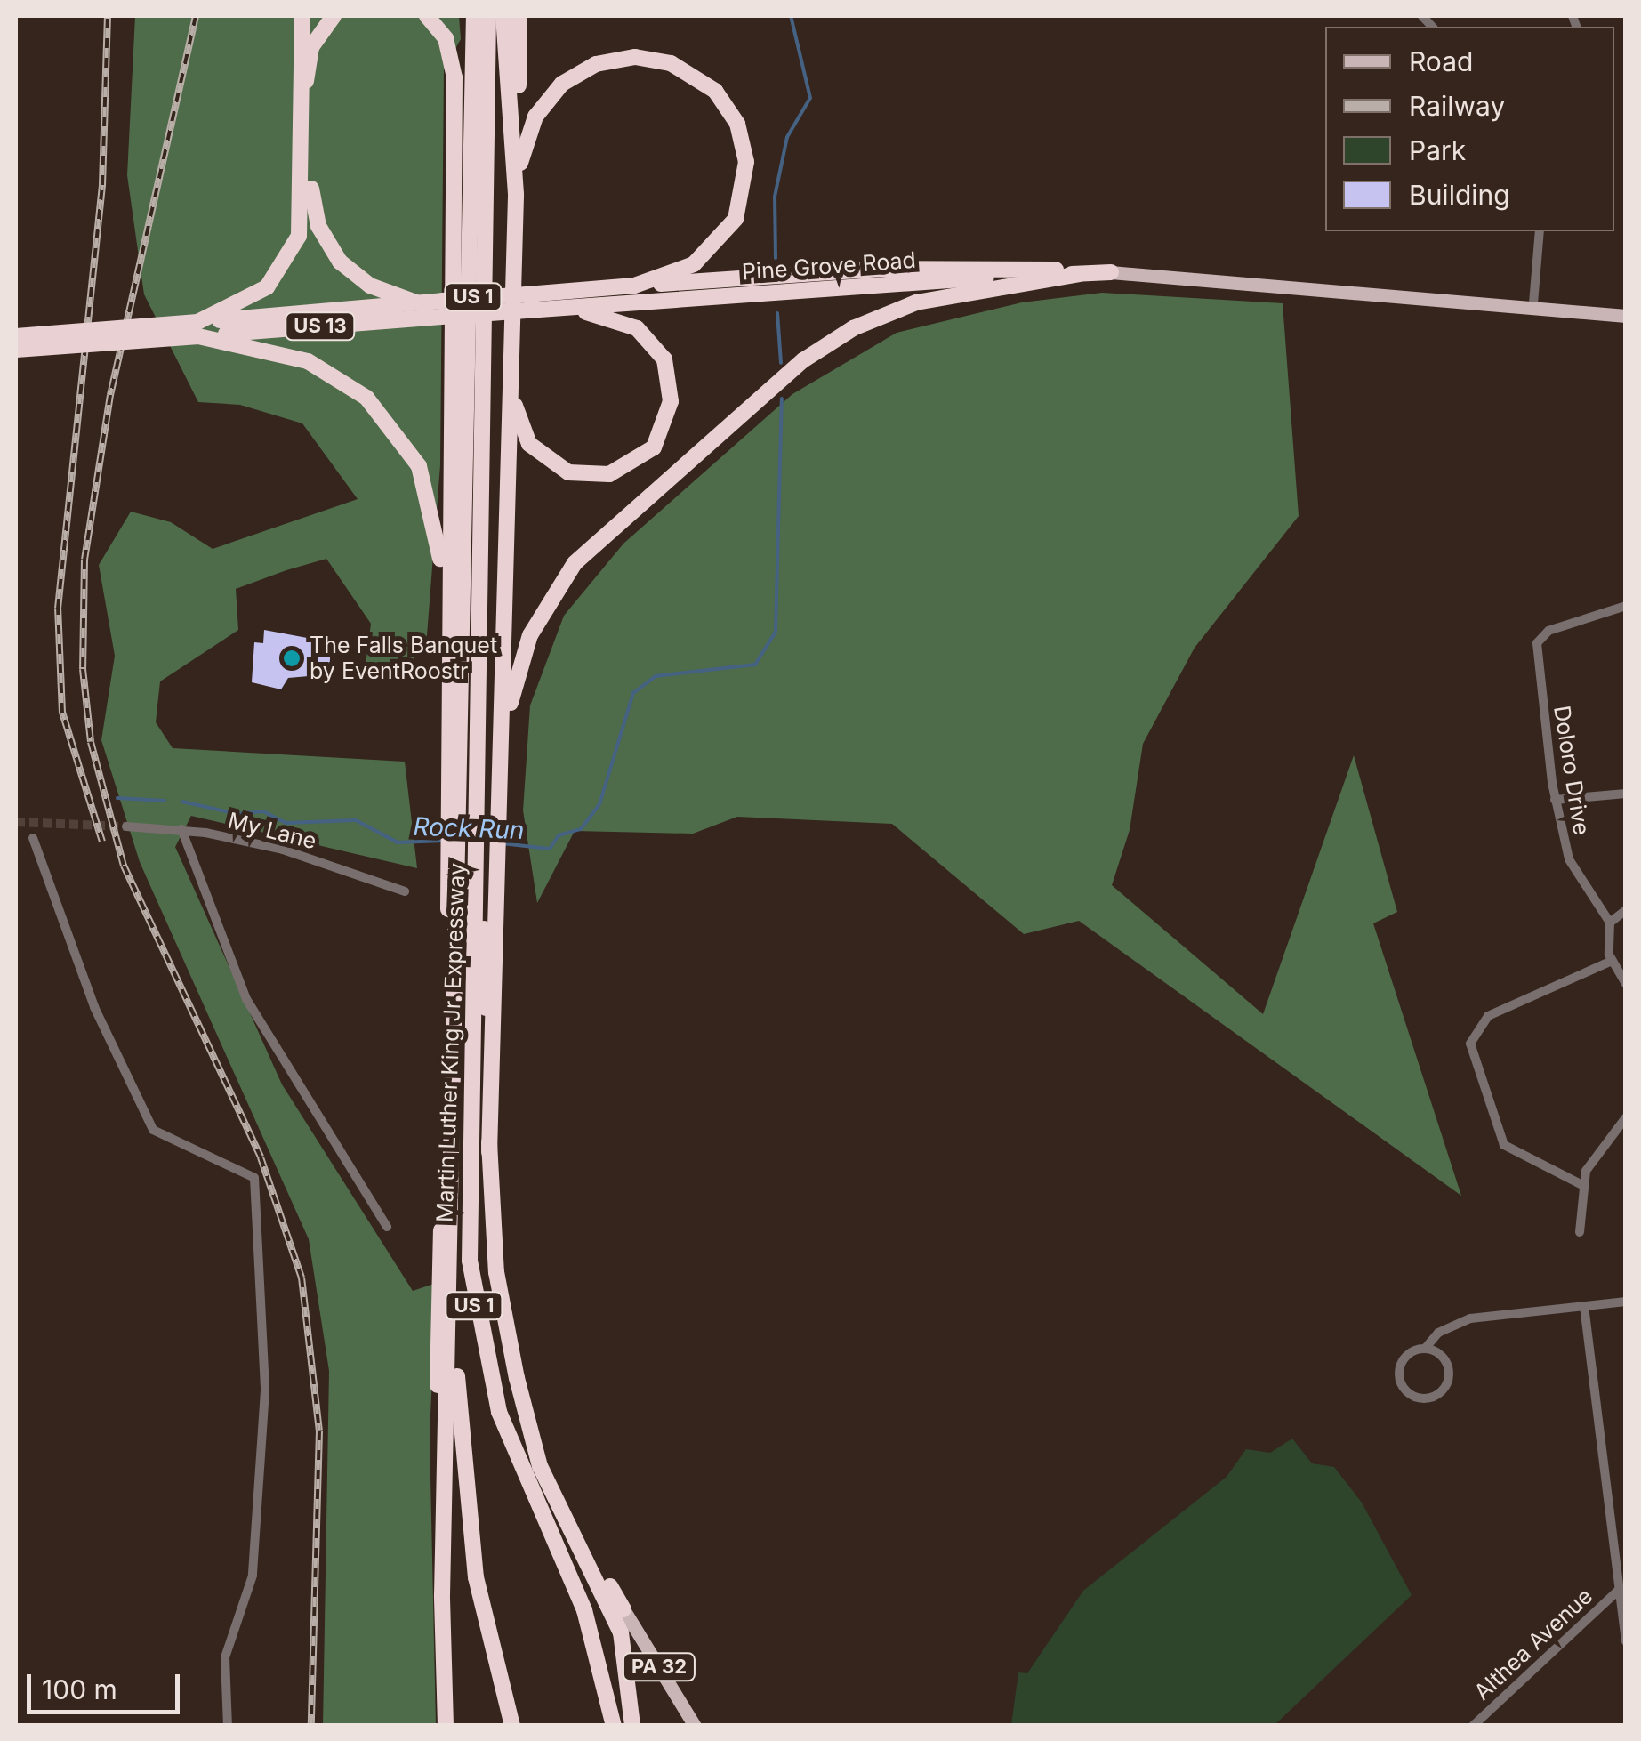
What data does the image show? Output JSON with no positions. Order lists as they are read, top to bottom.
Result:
{
  "streets": {
    "highway": [
      "Pine Grove Road",
      "US 1",
      "US 13",
      "Martin Luther King Jr. Expressway"
    ],
    "main road": ["PA 32"],
    "street": ["Doloro Drive", "My Lane", "Althea Avenue"]
  },
  "crossings": [
    ["Pine Grove Road", "US 13"],
    ["US 1", "Martin Luther King Jr. Expressway"]
  ],
  "water": ["Rock Run"],
  "places": ["The Falls Banquet by EventRoostr"],
  "legend": [
    "Road",
    "Railway",
    "Park",
    "Building"
  ],
  "scale_bar": "100 m"
}
